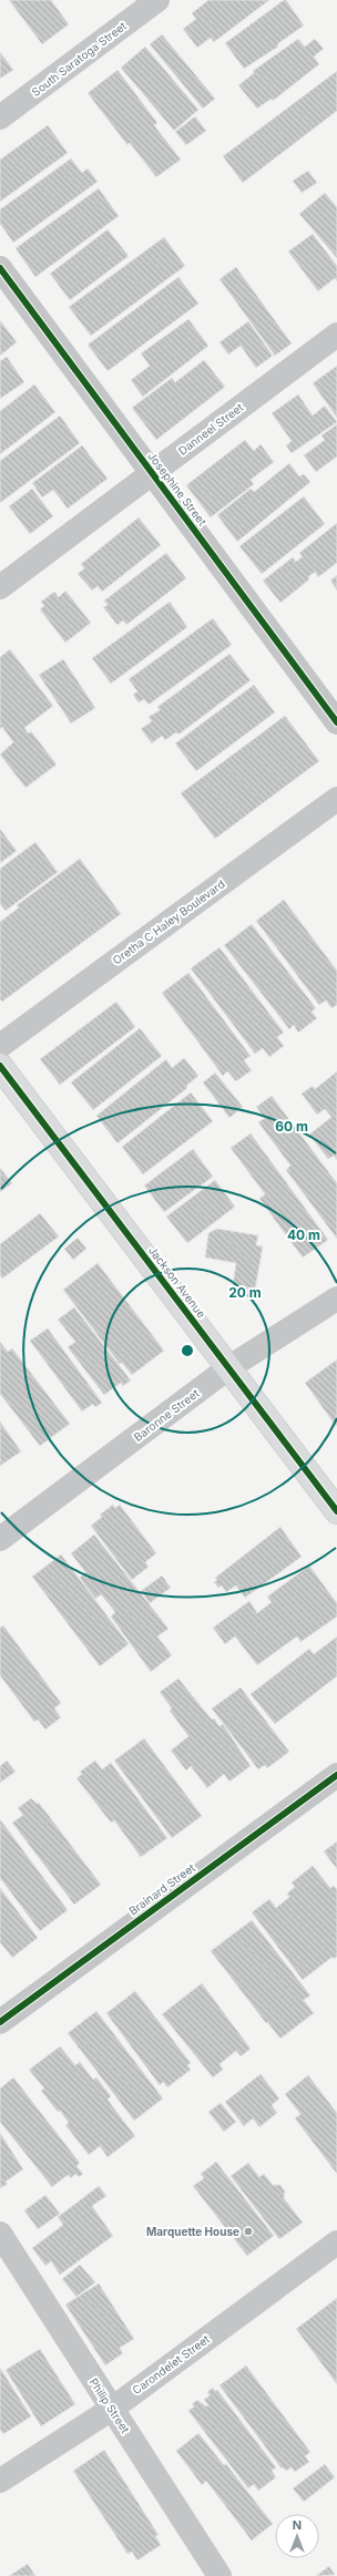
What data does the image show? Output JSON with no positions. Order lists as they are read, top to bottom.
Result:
{
  "streets": {
    "street": [
      "South Saratoga Street",
      "Danneel Street",
      "Josephine Street",
      "Oretha C Haley Boulevard",
      "Jackson Avenue",
      "Baronne Street",
      "Brainard Street",
      "Carondelet Street",
      "Philip Street"
    ]
  },
  "crossings": [
    ["Danneel Street", "Josephine Street"],
    ["Jackson Avenue", "Baronne Street"],
    ["Carondelet Street", "Philip Street"]
  ],
  "places": ["Marquette House"],
  "north": "top",
  "rings": ["60 m", "40 m", "20 m"]
}
